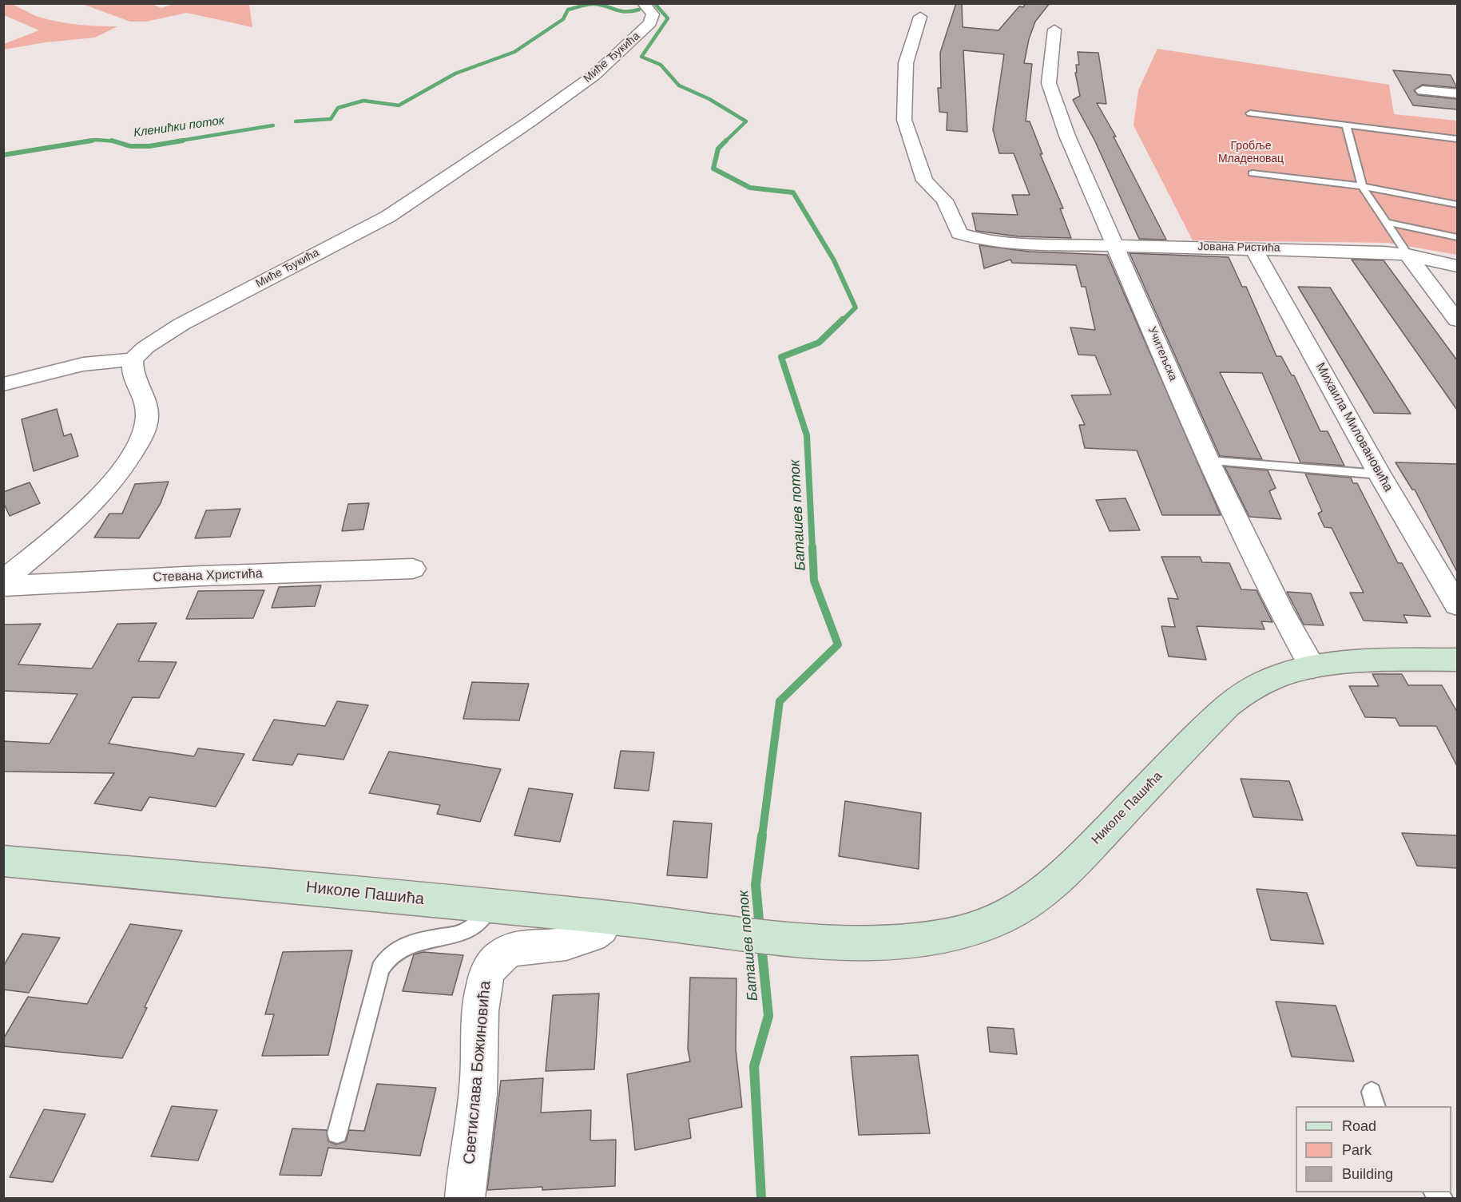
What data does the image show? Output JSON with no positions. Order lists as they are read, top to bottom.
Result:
{
  "streets": {
    "street": [
      "Миће Ђукића",
      "Јована Ристића",
      "Учитељска",
      "Михаила Миловановића",
      "Стевана Христића",
      "Николе Пашића",
      "Светислава Божиновића"
    ]
  },
  "crossings": [
    ["Јована Ристића", "Учитељска"],
    ["Јована Ристића", "Михаила Миловановића"],
    ["Учитељска", "Николе Пашића"],
    ["Николе Пашића", "Светислава Божиновића"]
  ],
  "water": ["Кленићки поток", "Баташев поток"],
  "parks": ["Гробље Младеновац"],
  "legend": ["Road", "Park", "Building"]
}
